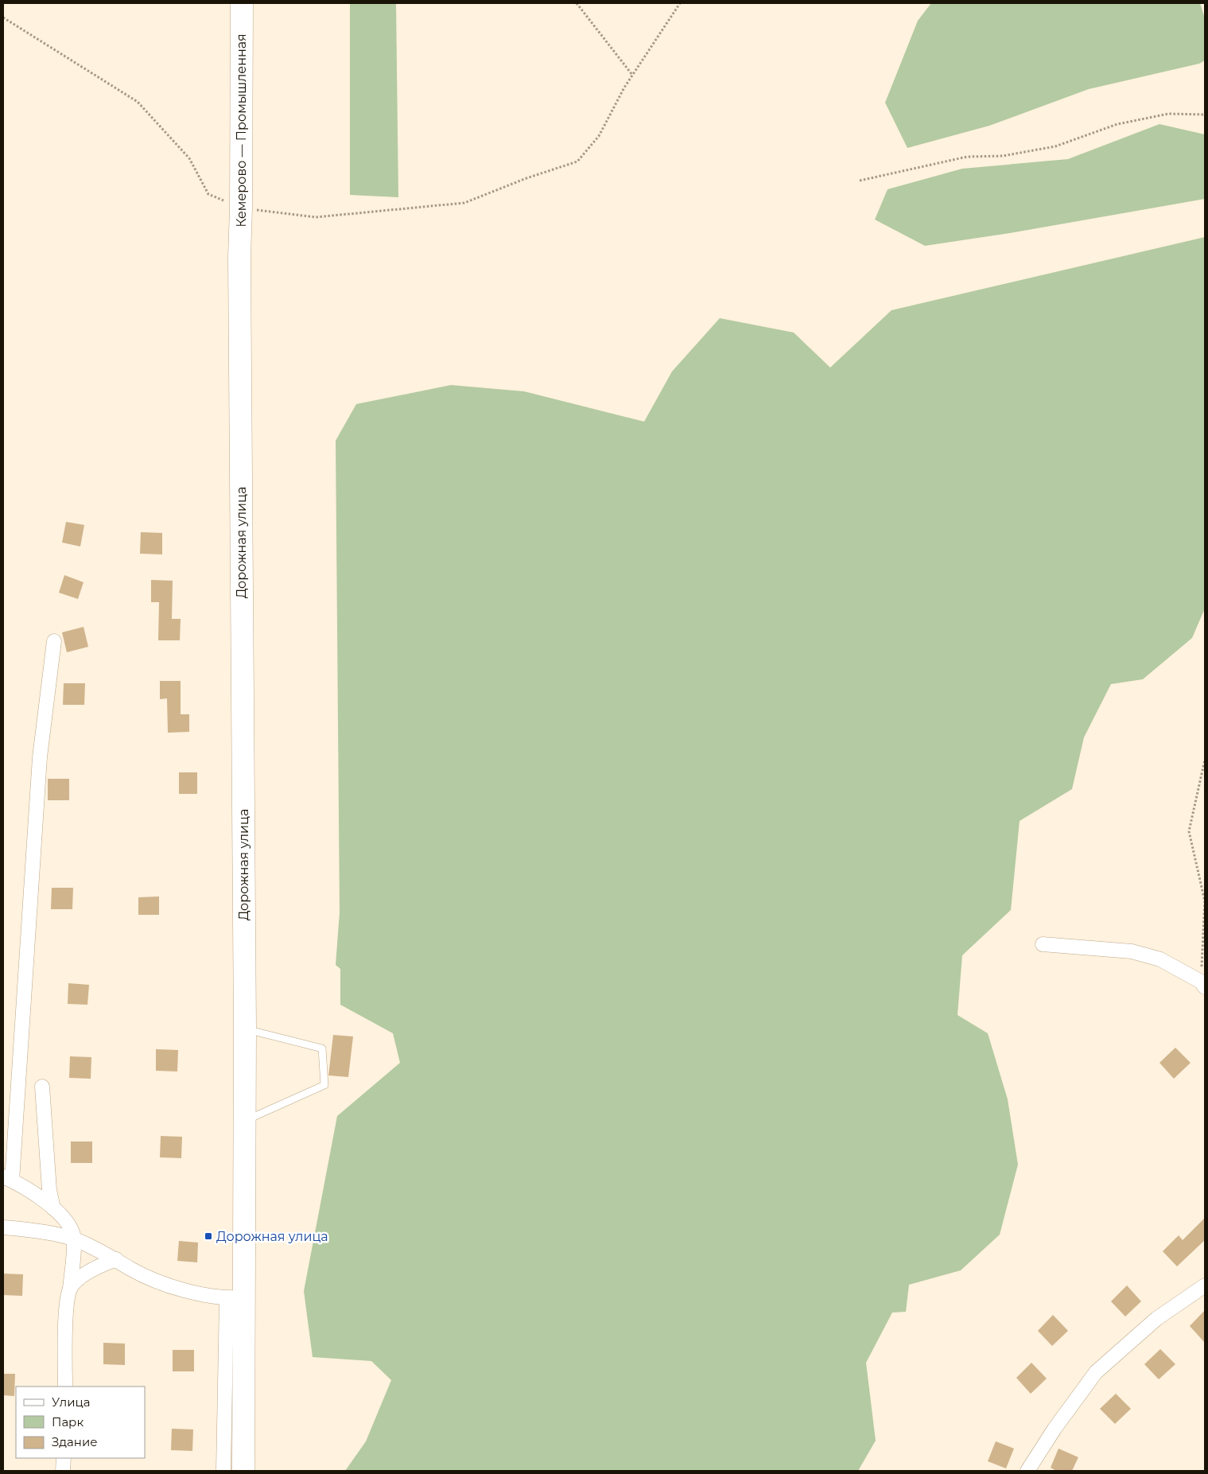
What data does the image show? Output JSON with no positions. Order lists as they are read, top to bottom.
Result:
{
  "streets": {
    "main road": ["Кемерово — Промышленная", "Дорожная улица"]
  },
  "crossings": [
    ["Кемерово — Промышленная", "Дорожная улица"]
  ],
  "places": {
    "transit": ["Дорожная улица"]
  },
  "legend": ["Улица", "Парк", "Здание"]
}
